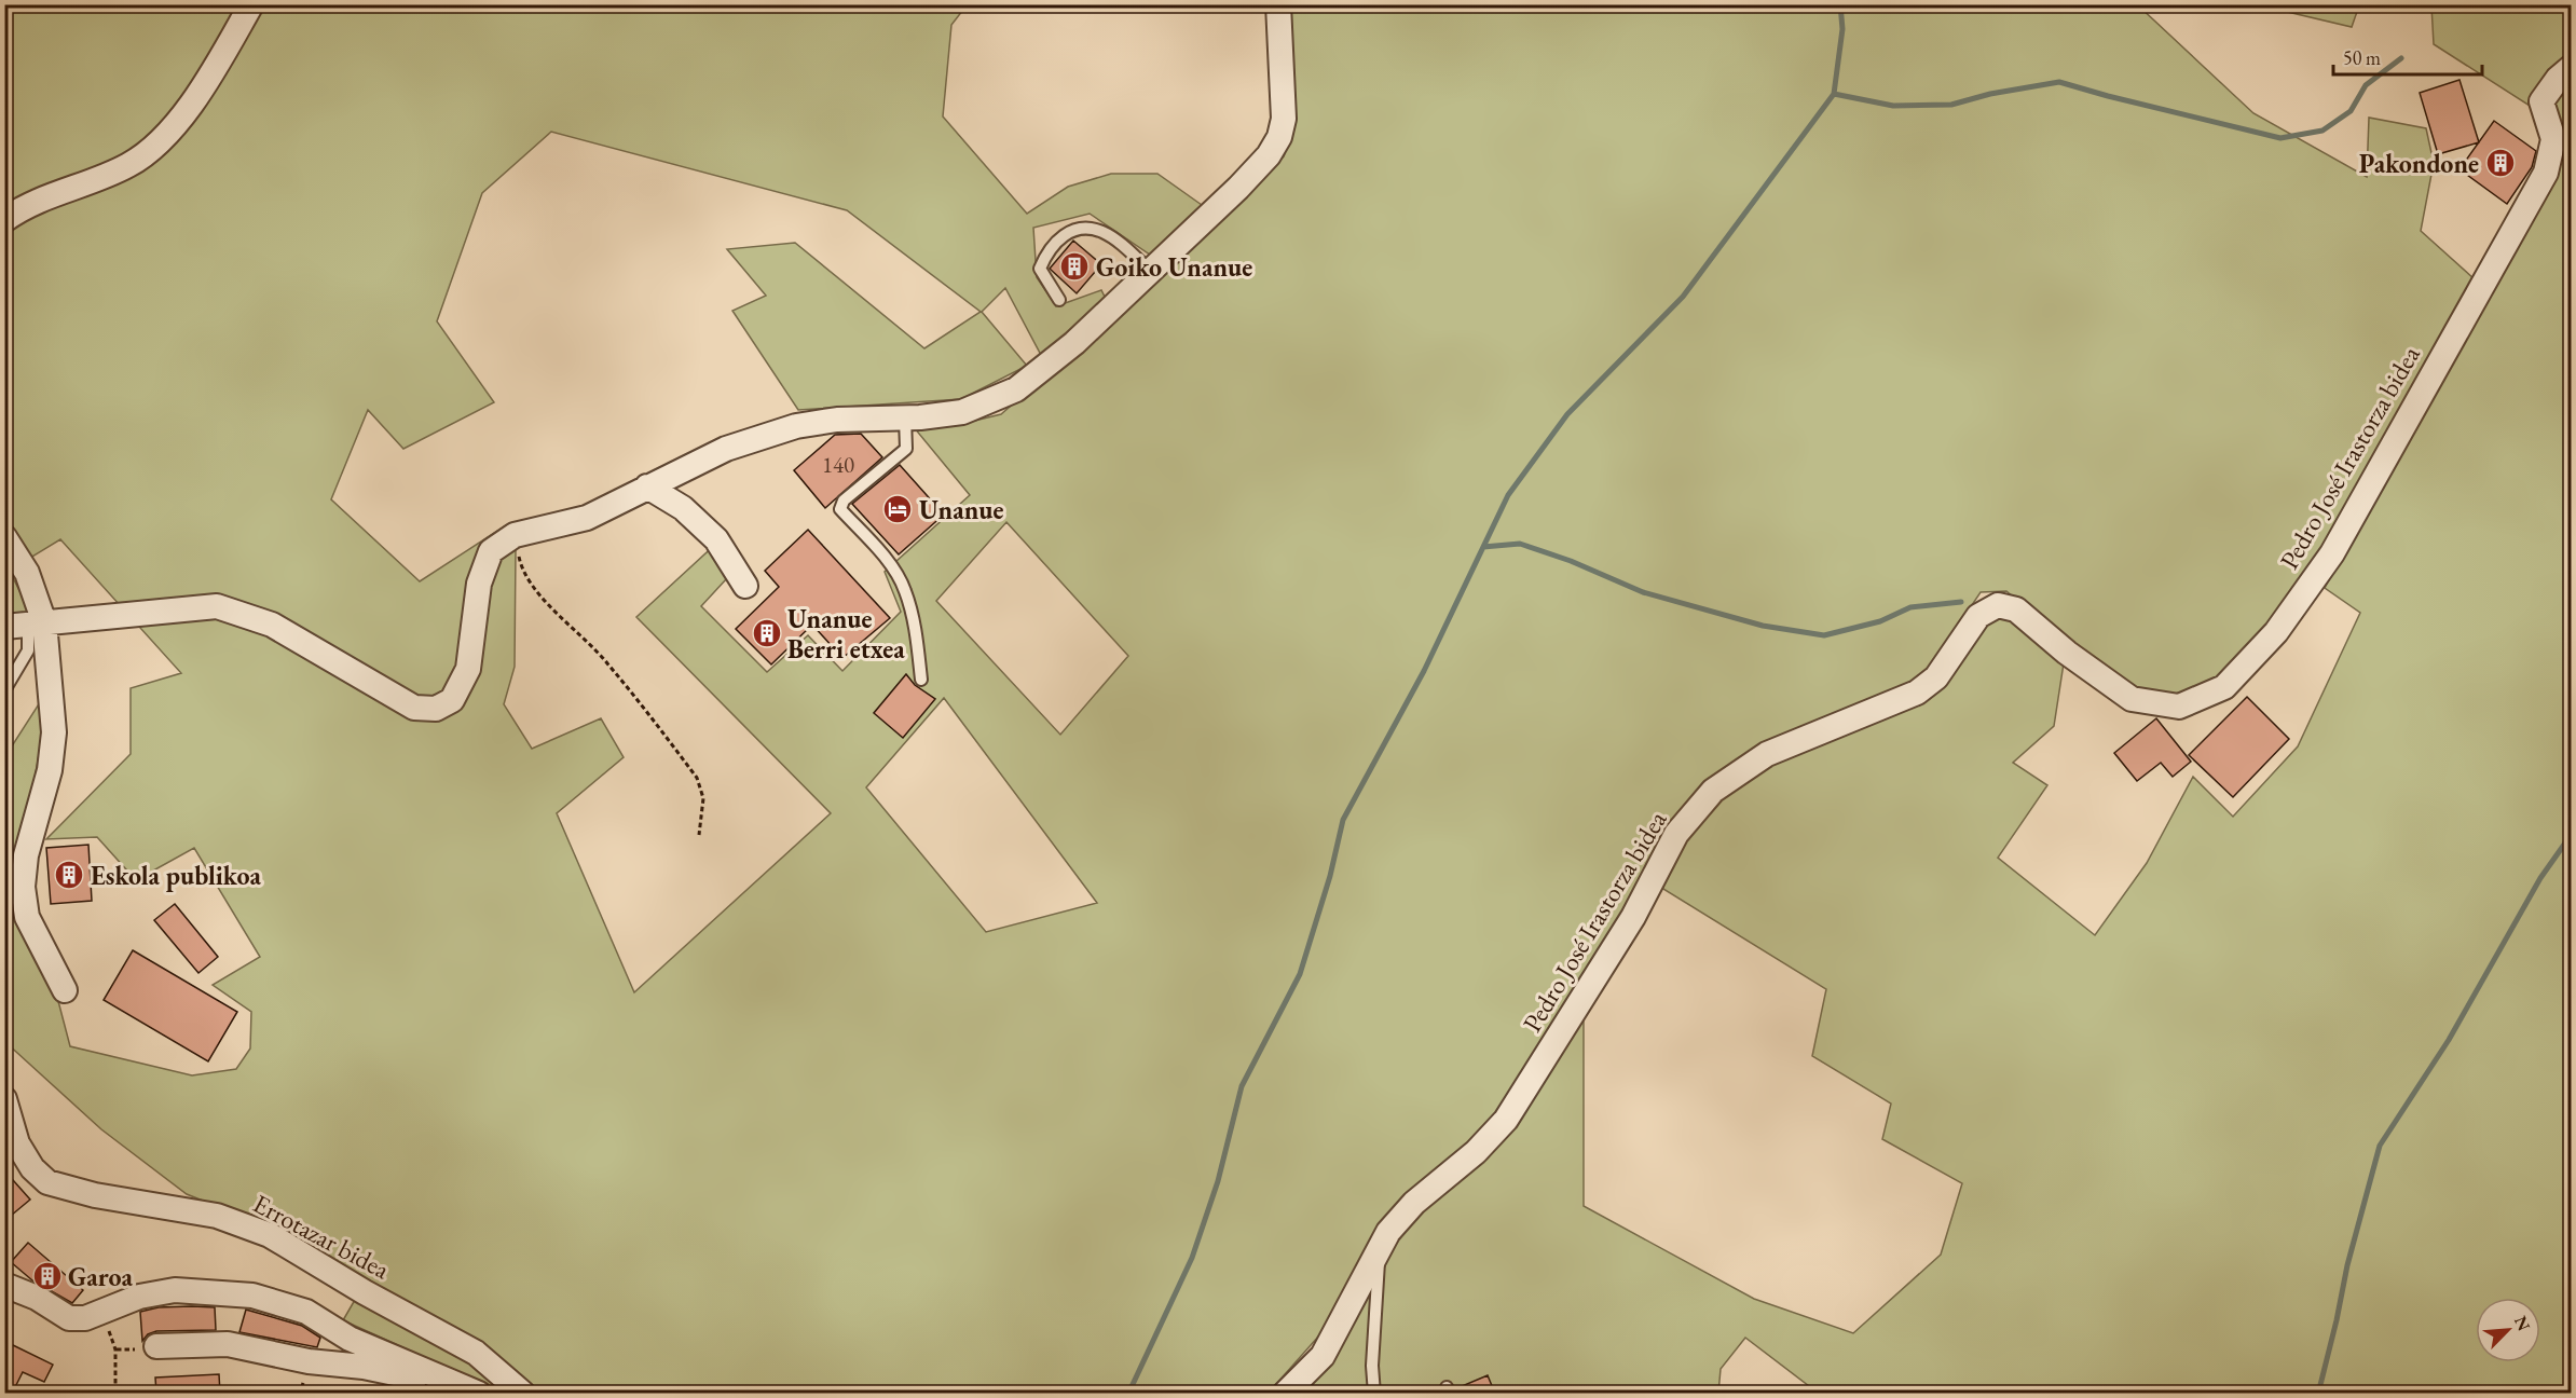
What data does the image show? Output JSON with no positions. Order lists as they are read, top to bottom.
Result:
{
  "streets": {
    "street": ["Pedro José Irastorza bidea", "Errotazar bidea"]
  },
  "places": {
    "building": [
      "Pakondone",
      "Goiko Unanue",
      "Unanue Berri etxea",
      "Eskola publikoa",
      "Garoa"
    ],
    "hotel": ["Unanue"]
  },
  "house_numbers": ["140"],
  "scale_bar": "50 m",
  "north": "top right"
}
